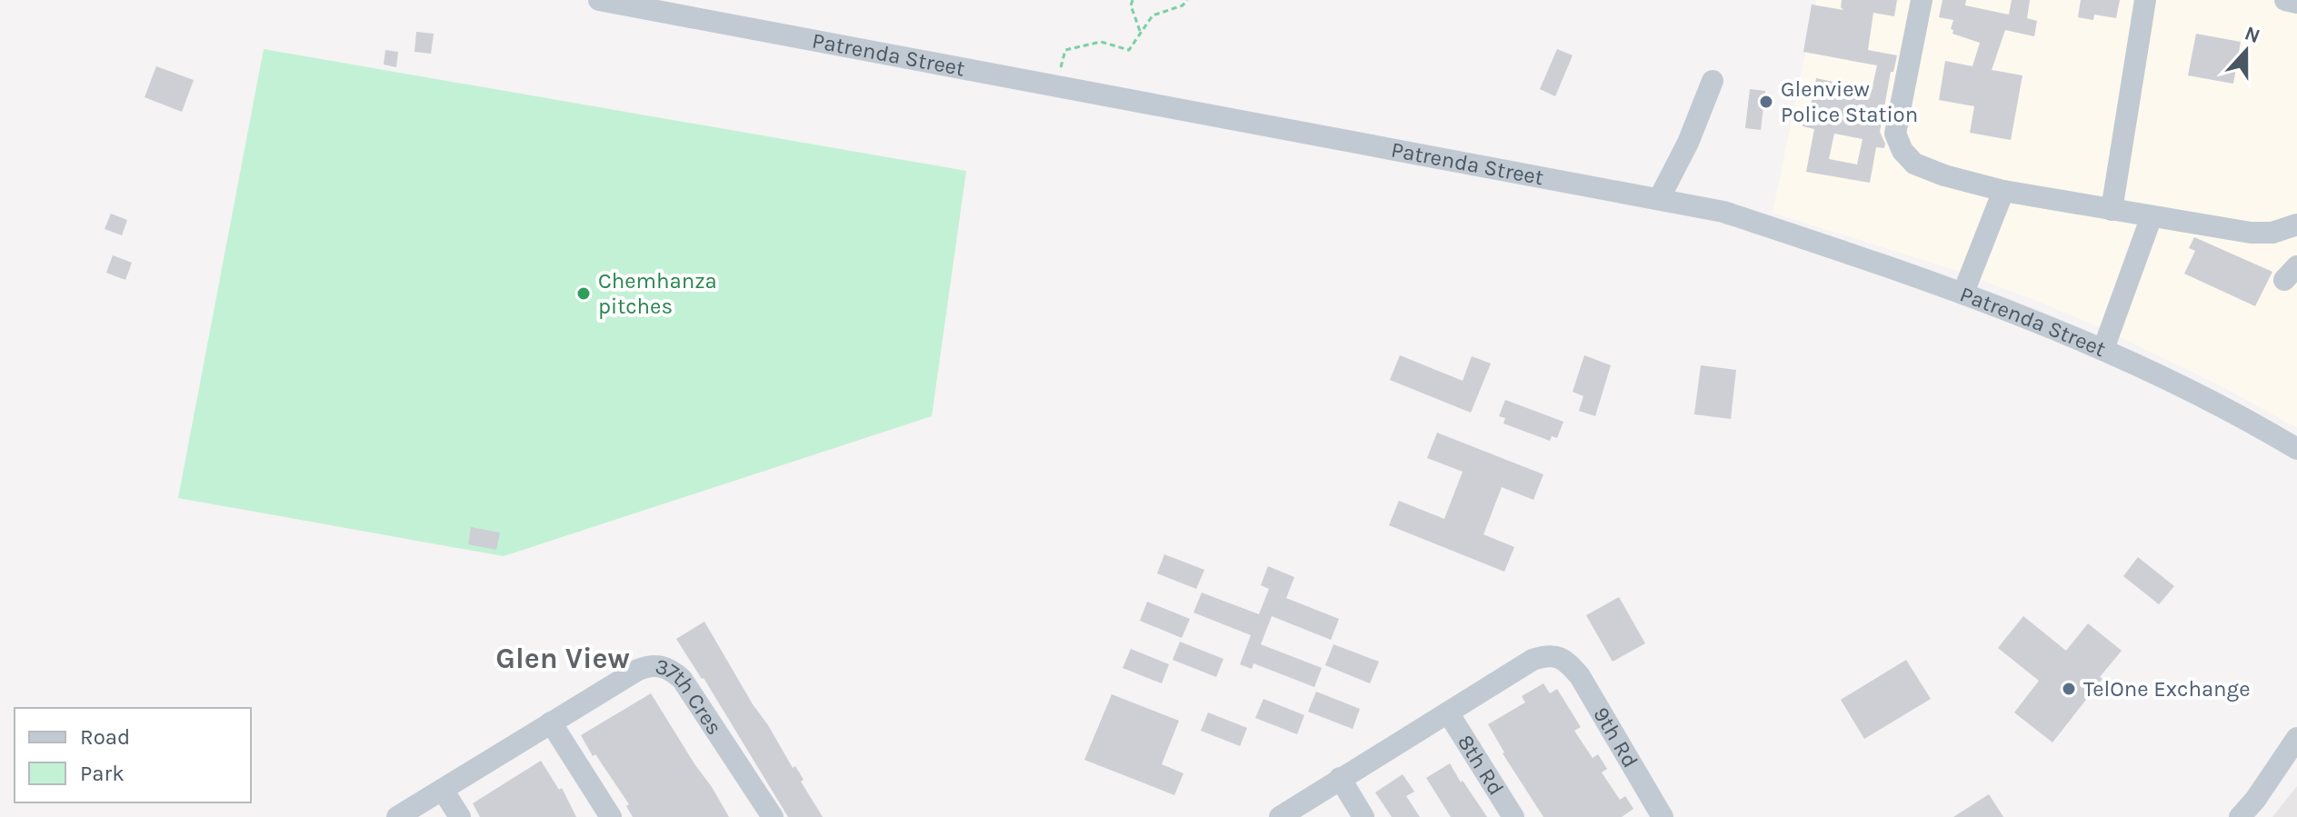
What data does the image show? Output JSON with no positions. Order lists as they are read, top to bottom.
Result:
{
  "streets": {
    "street": [
      "Patrenda Street",
      "37th Cres",
      "9th Rd",
      "8th Rd"
    ]
  },
  "crossings": [
    ["9th Rd", "8th Rd"]
  ],
  "districts": ["Glen View"],
  "places": ["Glenview Police Station", "Chemhanza pitches", "TelOne Exchange"],
  "legend": ["Road", "Park"],
  "north": "top"
}
